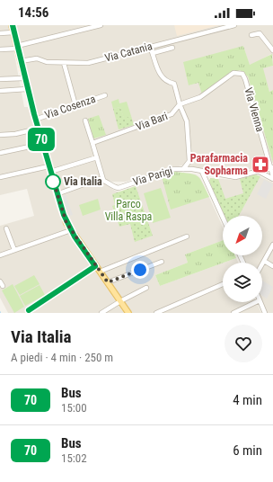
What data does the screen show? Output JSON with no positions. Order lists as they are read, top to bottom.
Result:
{
  "streets": {
    "street": [
      "Via Catania",
      "Via Cosenza",
      "Via Vienna",
      "Via Bari",
      "Via Parigi"
    ]
  },
  "crossings": [
    ["Via Vienna", "Via Bari"],
    ["Via Vienna", "Via Parigi"]
  ],
  "parks": ["Parco Villa Raspa"],
  "places": {
    "pharmacy": ["Parafarmacia Sopharma"],
    "other": ["Via Italia"]
  },
  "lines": ["bus line 70"],
  "north": "bottom left",
  "page": {
    "status": "14:56",
    "on_map": "70",
    "heading": ["Via Italia", "A piedi · 4 min · 250 m"],
    "list": [
      {
        "mark": "70",
        "name": "Bus",
        "note": "15:00",
        "value": "4 min"
      },
      {
        "mark": "70",
        "name": "Bus",
        "note": "15:02",
        "value": "6 min"
      }
    ]
  }
}
